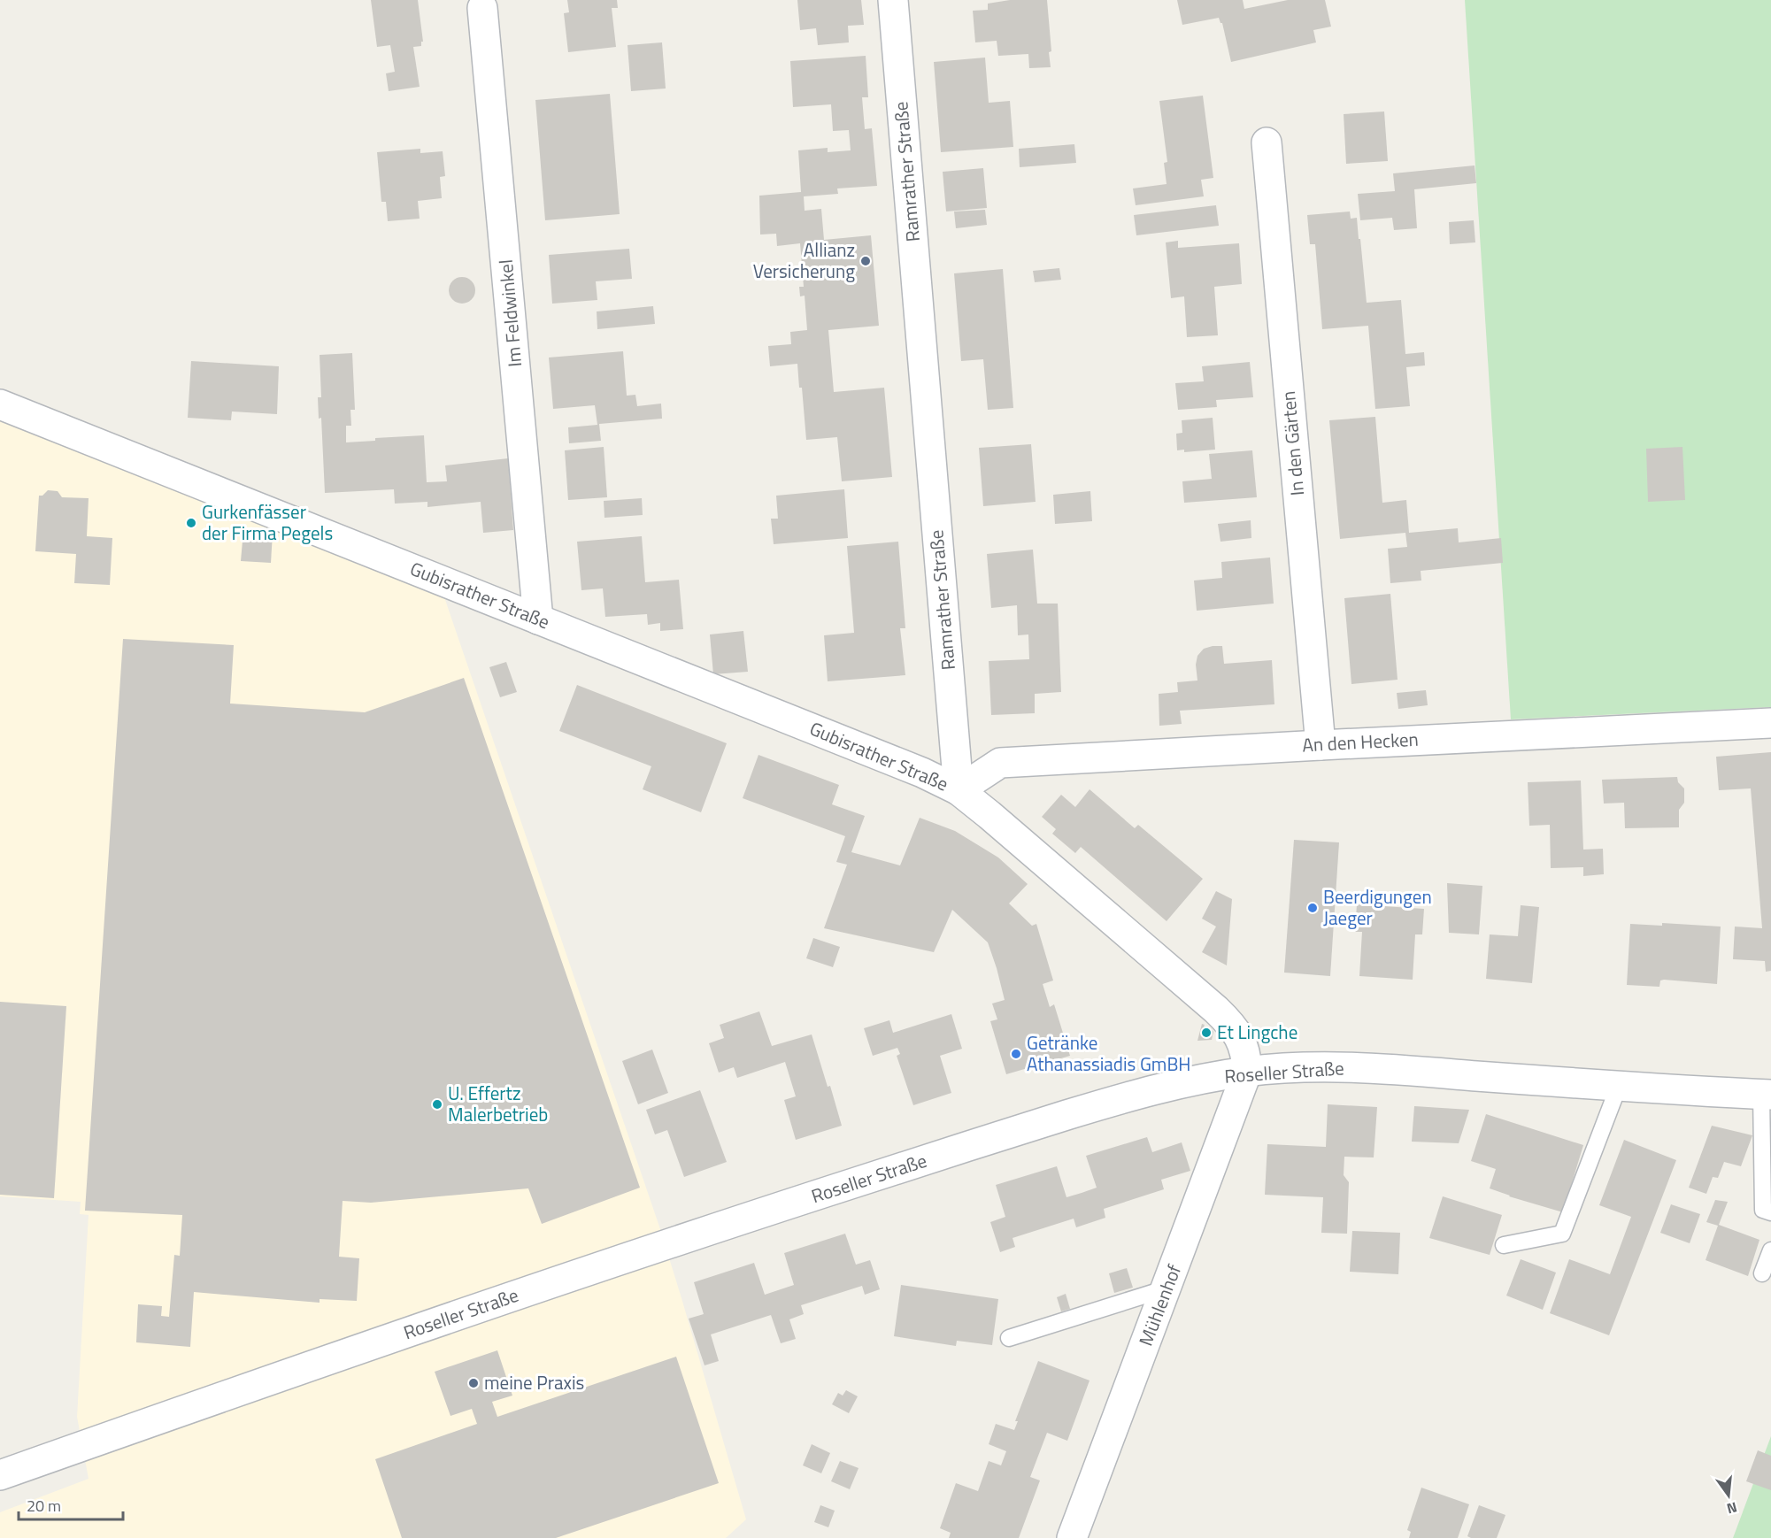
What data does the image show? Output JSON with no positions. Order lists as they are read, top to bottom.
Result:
{
  "streets": {
    "street": [
      "Ramrather Straße",
      "Im Feldwinkel",
      "In den Gärten",
      "Gubisrather Straße",
      "An den Hecken",
      "Roseller Straße",
      "Mühlenhof"
    ]
  },
  "crossings": [
    ["Ramrather Straße", "Gubisrather Straße"],
    ["Ramrather Straße", "An den Hecken"],
    ["Im Feldwinkel", "Gubisrather Straße"],
    ["In den Gärten", "An den Hecken"],
    ["Gubisrather Straße", "An den Hecken"],
    ["Roseller Straße", "Mühlenhof"]
  ],
  "places": [
    "Allianz Versicherung",
    "Gurkenfässer der Firma Pegels",
    "Beerdigungen Jaeger",
    "Et Lingche",
    "Getränke Athanassiadis GmBH",
    "U. Effertz Malerbetrieb",
    "meine Praxis"
  ],
  "scale_bar": "20 m",
  "north": "bottom"
}
